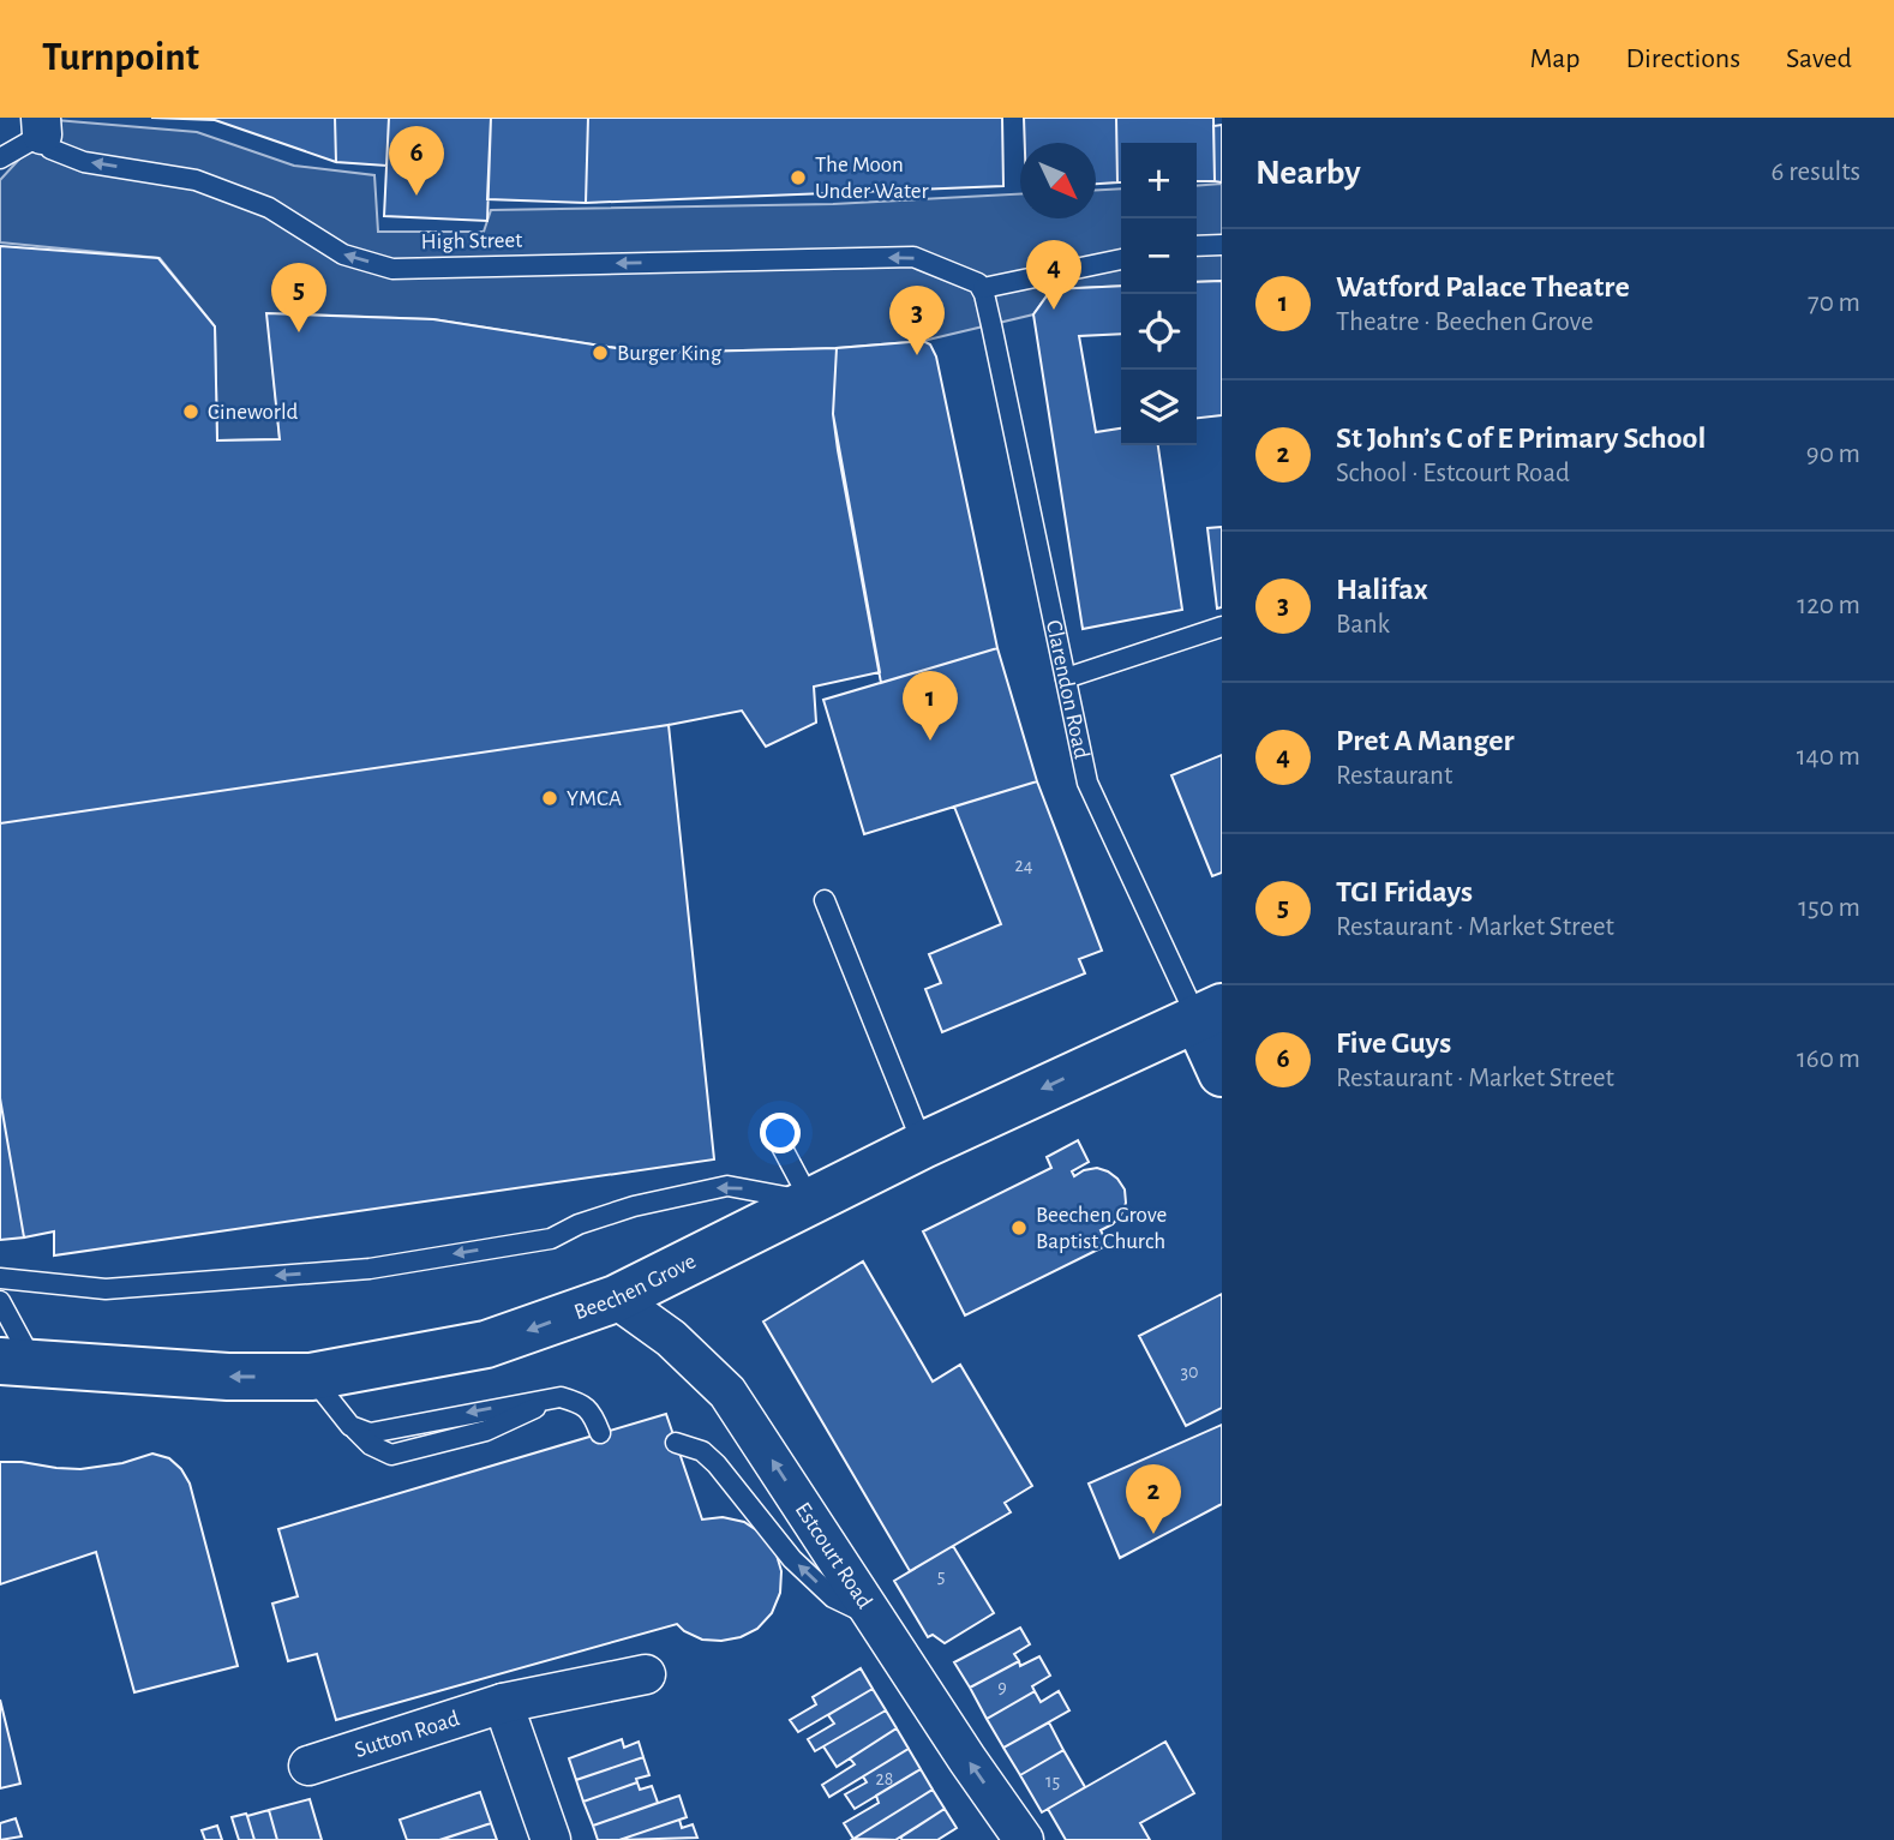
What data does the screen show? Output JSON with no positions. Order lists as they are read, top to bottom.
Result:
{
  "streets": {
    "main road": ["Clarendon Road", "Beechen Grove"],
    "street": ["Estcourt Road", "Sutton Road"],
    "lane": ["High Street"]
  },
  "crossings": [
    ["High Street", "Clarendon Road"],
    ["Clarendon Road", "Beechen Grove"],
    ["Beechen Grove", "Estcourt Road"]
  ],
  "one_way": ["High Street", "Beechen Grove", "Estcourt Road"],
  "places": [
    "The Moon Under Water",
    "Burger King",
    "Cineworld",
    "YMCA",
    "Beechen Grove Baptist Church"
  ],
  "house_numbers": [
    "24",
    "30",
    "5",
    "9",
    "28",
    "15"
  ],
  "north": "bottom right",
  "page": {
    "header": "Turnpoint",
    "nav": ["Map", "Directions", "Saved"],
    "heading": ["Nearby", "6 results"],
    "pins": [
      "6",
      "4",
      "5",
      "3",
      "1",
      "2"
    ],
    "map_buttons": ["+", "−"],
    "list": [
      {
        "mark": "1",
        "name": "Watford Palace Theatre",
        "note": "Theatre · Beechen Grove",
        "value": "70 m"
      },
      {
        "mark": "2",
        "name": "St John’s C of E Primary School",
        "note": "School · Estcourt Road",
        "value": "90 m"
      },
      {
        "mark": "3",
        "name": "Halifax",
        "note": "Bank",
        "value": "120 m"
      },
      {
        "mark": "4",
        "name": "Pret A Manger",
        "note": "Restaurant",
        "value": "140 m"
      },
      {
        "mark": "5",
        "name": "TGI Fridays",
        "note": "Restaurant · Market Street",
        "value": "150 m"
      },
      {
        "mark": "6",
        "name": "Five Guys",
        "note": "Restaurant · Market Street",
        "value": "160 m"
      }
    ]
  }
}
